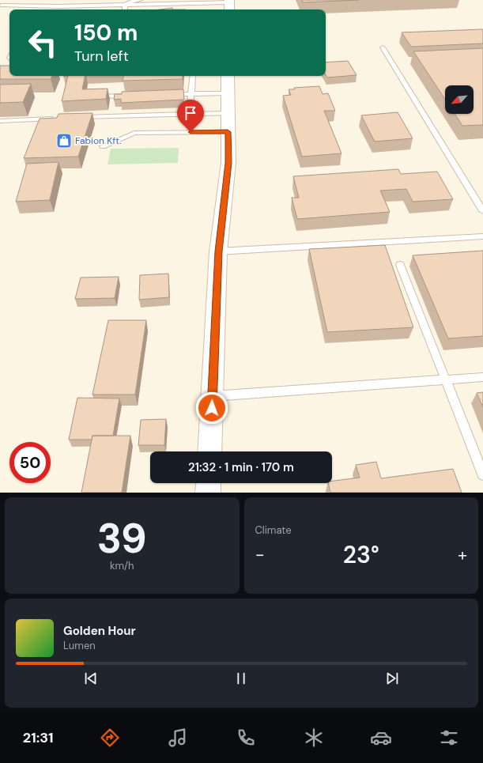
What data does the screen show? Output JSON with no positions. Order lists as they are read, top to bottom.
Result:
{
  "places": {
    "shop": ["Fabion Kft."]
  },
  "north": "bottom left",
  "page": {
    "turn": ["150 m", "Turn left"],
    "limit": "50",
    "trip": "21:32 · 1 min · 170 m",
    "tile": [
      ["39", "km/h"],
      "Climate"
    ],
    "heat": ["−", "23°", "+"],
    "song": ["Golden Hour", "Lumen"],
    "tabs": "21:31"
  }
}
